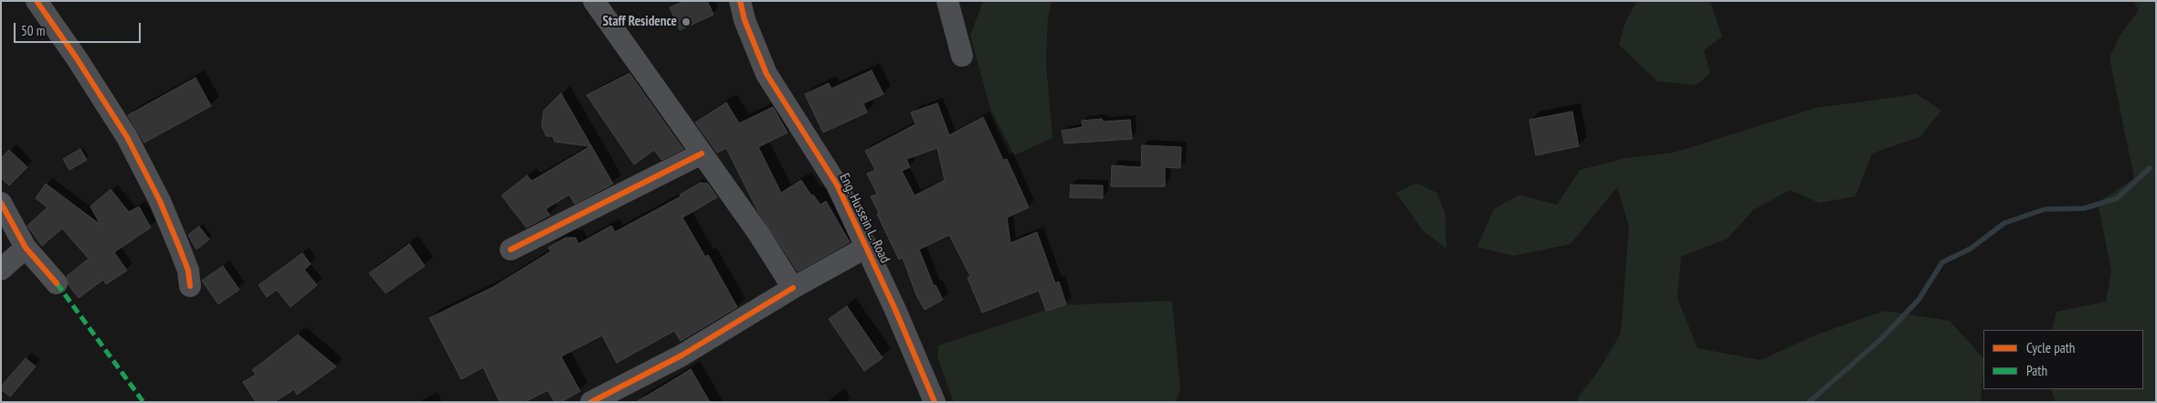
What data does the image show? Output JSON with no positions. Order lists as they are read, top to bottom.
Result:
{
  "streets": {
    "street": ["Eng. Hussein L. Road"]
  },
  "places": ["Staff Residence"],
  "legend": ["Cycle path", "Path"],
  "scale_bar": "50 m"
}
